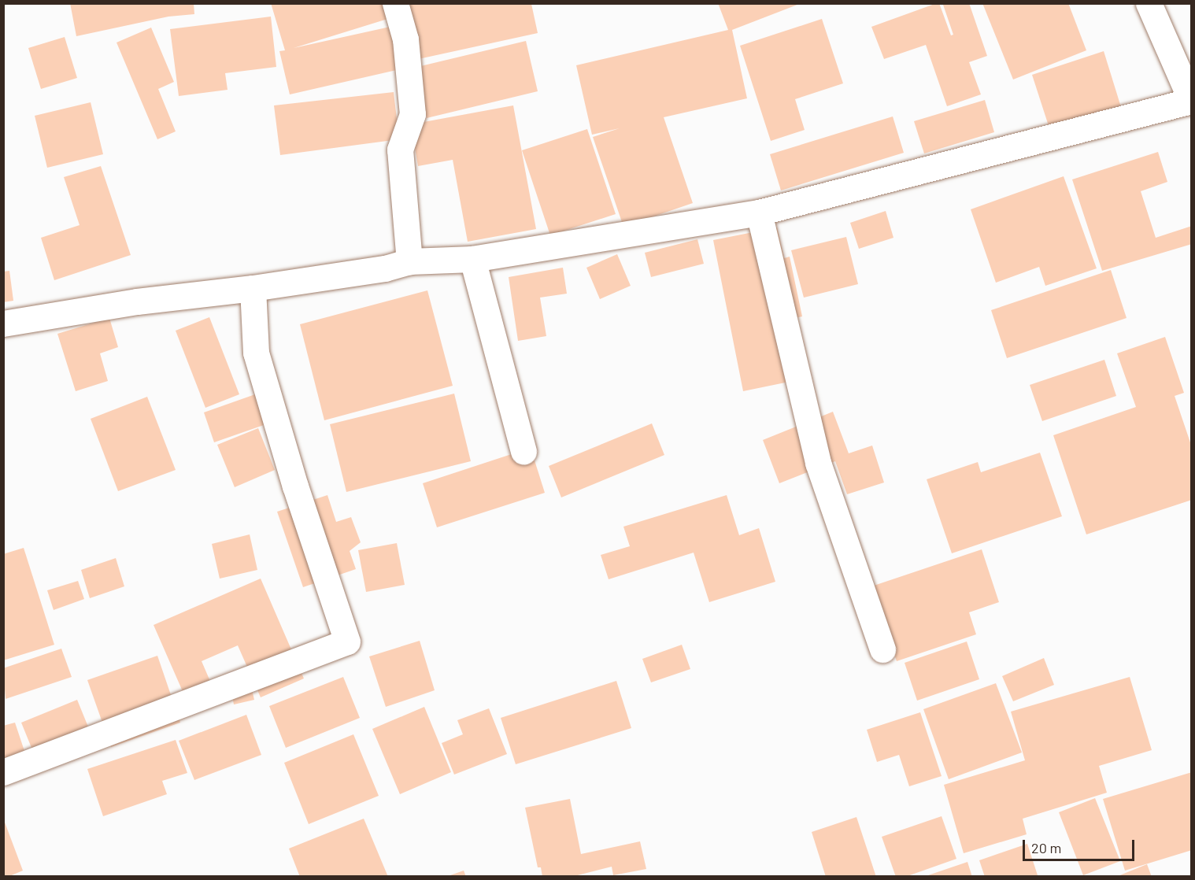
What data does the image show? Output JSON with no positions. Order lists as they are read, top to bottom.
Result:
{
  "scale_bar": "20 m"
}
